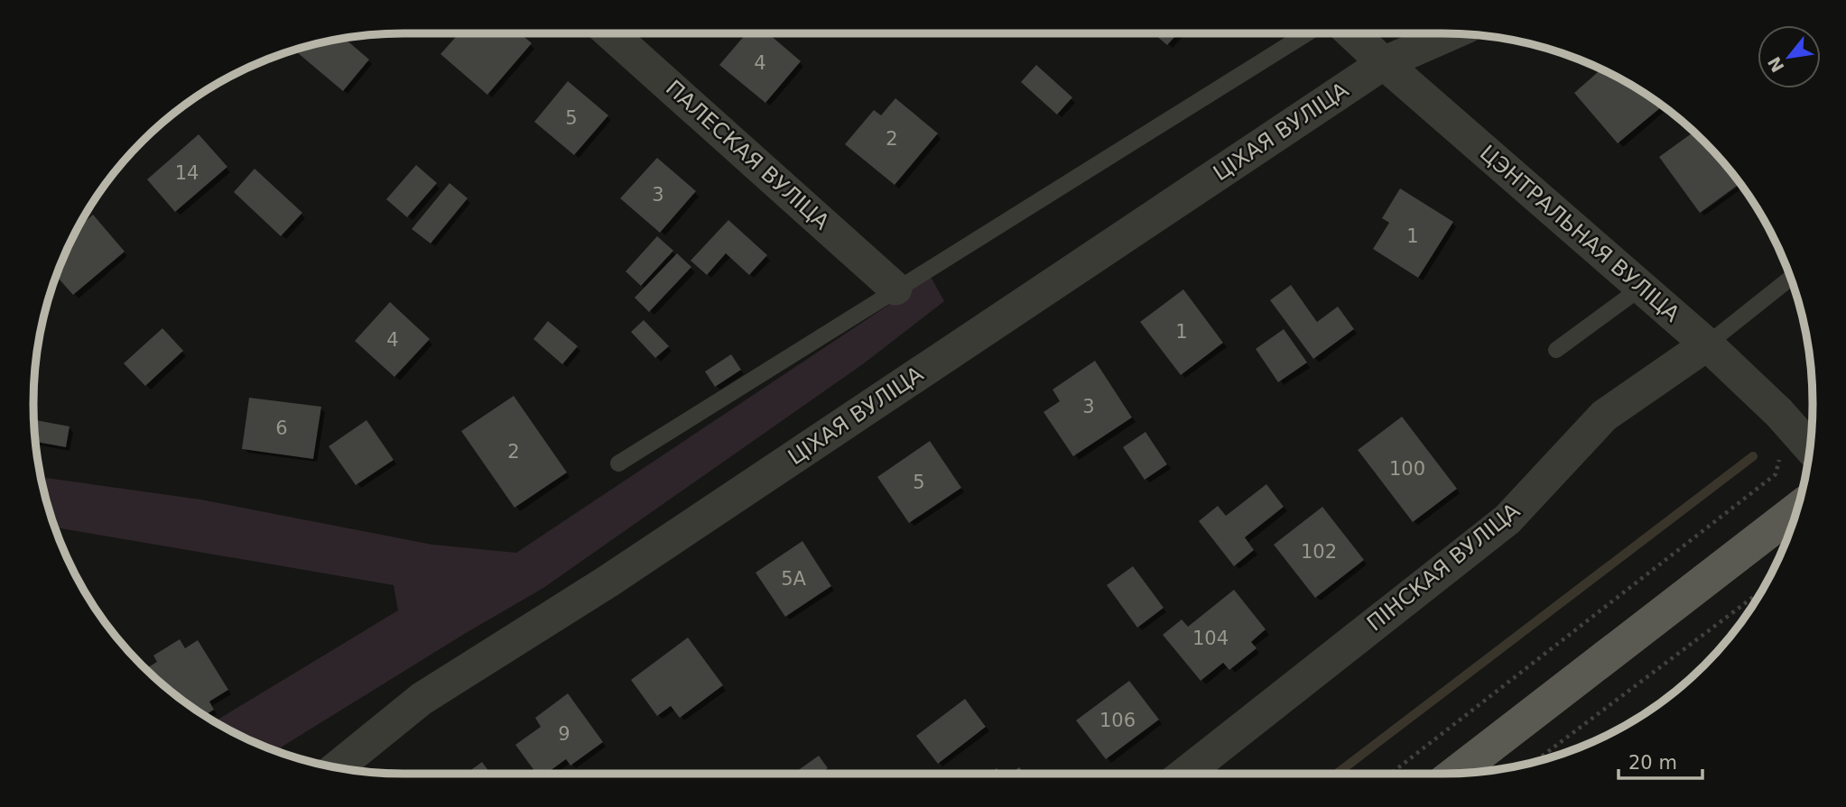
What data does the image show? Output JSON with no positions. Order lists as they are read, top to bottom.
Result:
{
  "streets": {
    "street": [
      "ЦІХАЯ ВУЛІЦА",
      "ПАЛЕСКАЯ ВУЛІЦА",
      "ЦЭНТРАЛЬНАЯ ВУЛІЦА",
      "ПІНСКАЯ ВУЛІЦА"
    ]
  },
  "crossings": [
    ["ЦІХАЯ ВУЛІЦА", "ЦЭНТРАЛЬНАЯ ВУЛІЦА"],
    ["ЦЭНТРАЛЬНАЯ ВУЛІЦА", "ПІНСКАЯ ВУЛІЦА"]
  ],
  "house_numbers": [
    "4",
    "5",
    "2",
    "14",
    "3",
    "1",
    "1",
    "4",
    "3",
    "6",
    "2",
    "100",
    "5",
    "102",
    "5А",
    "104",
    "106",
    "9"
  ],
  "scale_bar": "20 m",
  "north": "bottom left"
}
